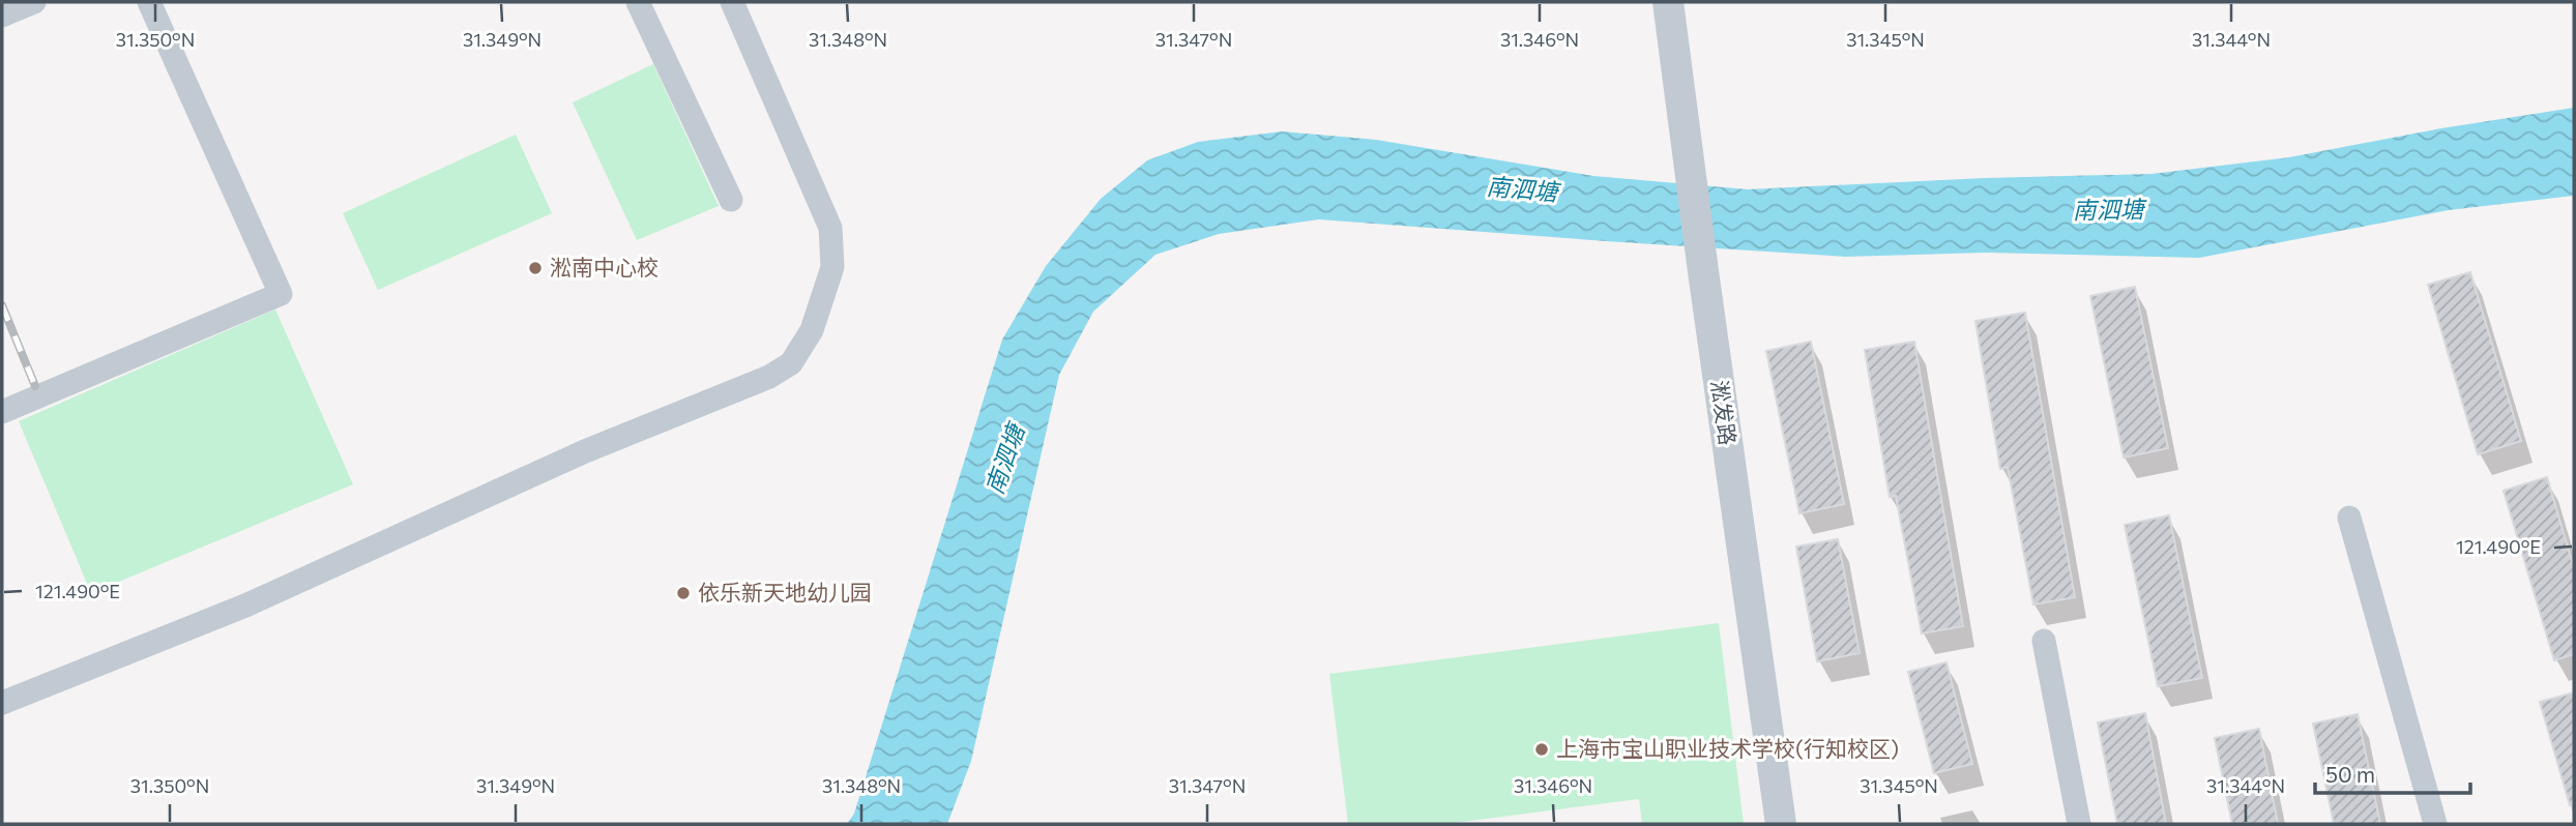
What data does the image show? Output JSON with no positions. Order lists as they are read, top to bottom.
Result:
{
  "streets": {
    "street": ["淞发路"]
  },
  "water": ["南泗塘"],
  "places": ["淞南中心校", "依乐新天地幼儿园", "上海市宝山职业技术学校(行知校区)"],
  "scale_bar": "50 m",
  "coordinates": [
    "31.350°N",
    "31.349°N",
    "31.348°N",
    "31.347°N",
    "31.346°N",
    "31.345°N",
    "31.344°N",
    "121.490°E"
  ]
}
